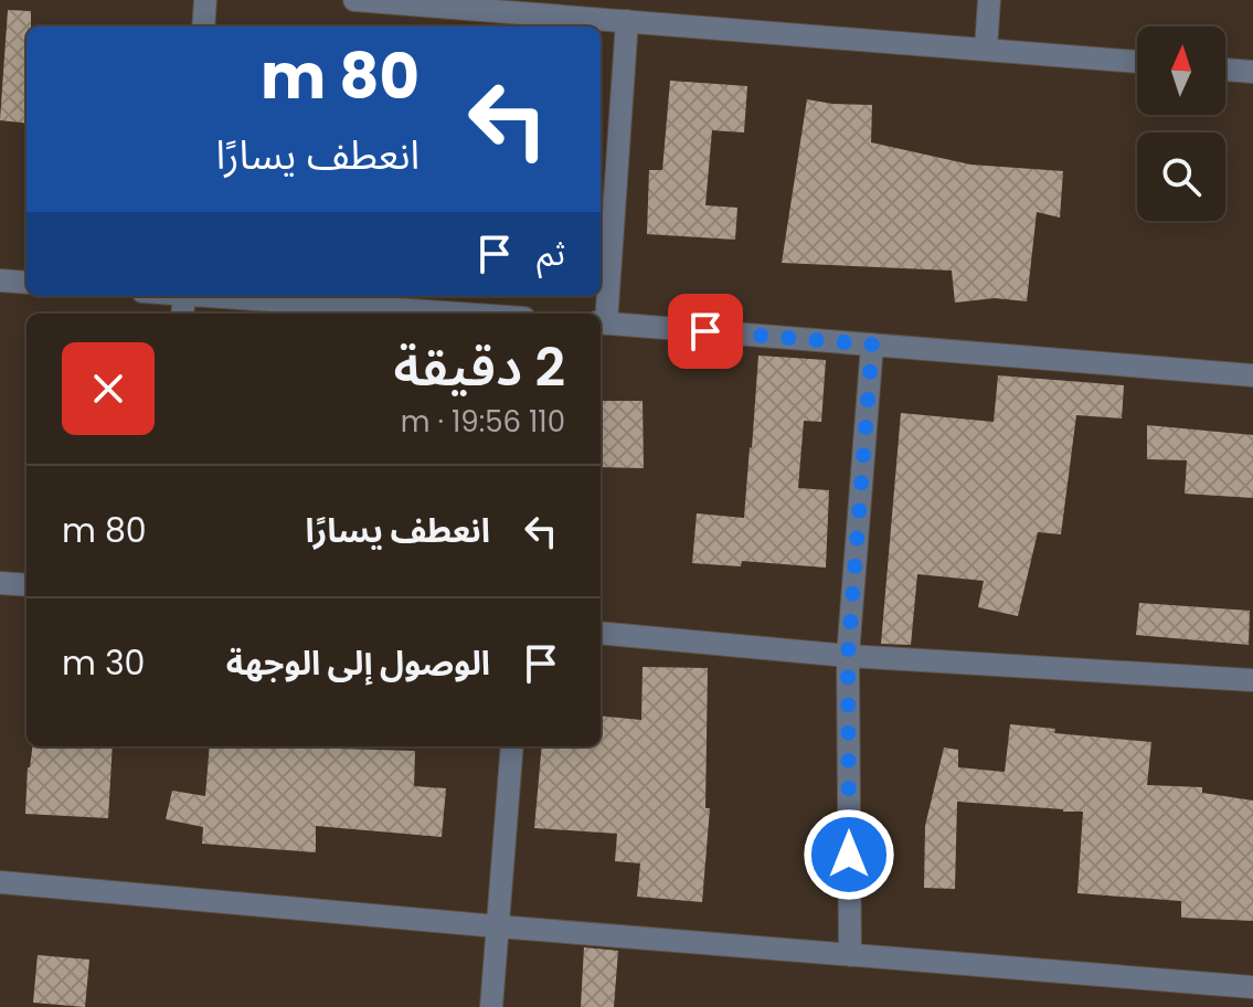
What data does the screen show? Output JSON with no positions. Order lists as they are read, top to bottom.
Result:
{
  "north": "top",
  "page": {
    "turn": ["80 m", "انعطف يسارًا"],
    "then": "ثم",
    "heading": ["2 دقيقة", "110 m · 19:56"],
    "list": [
      {
        "name": "انعطف يسارًا",
        "value": "80 m"
      },
      {
        "name": "الوصول إلى الوجهة",
        "value": "30 m"
      }
    ]
  }
}
